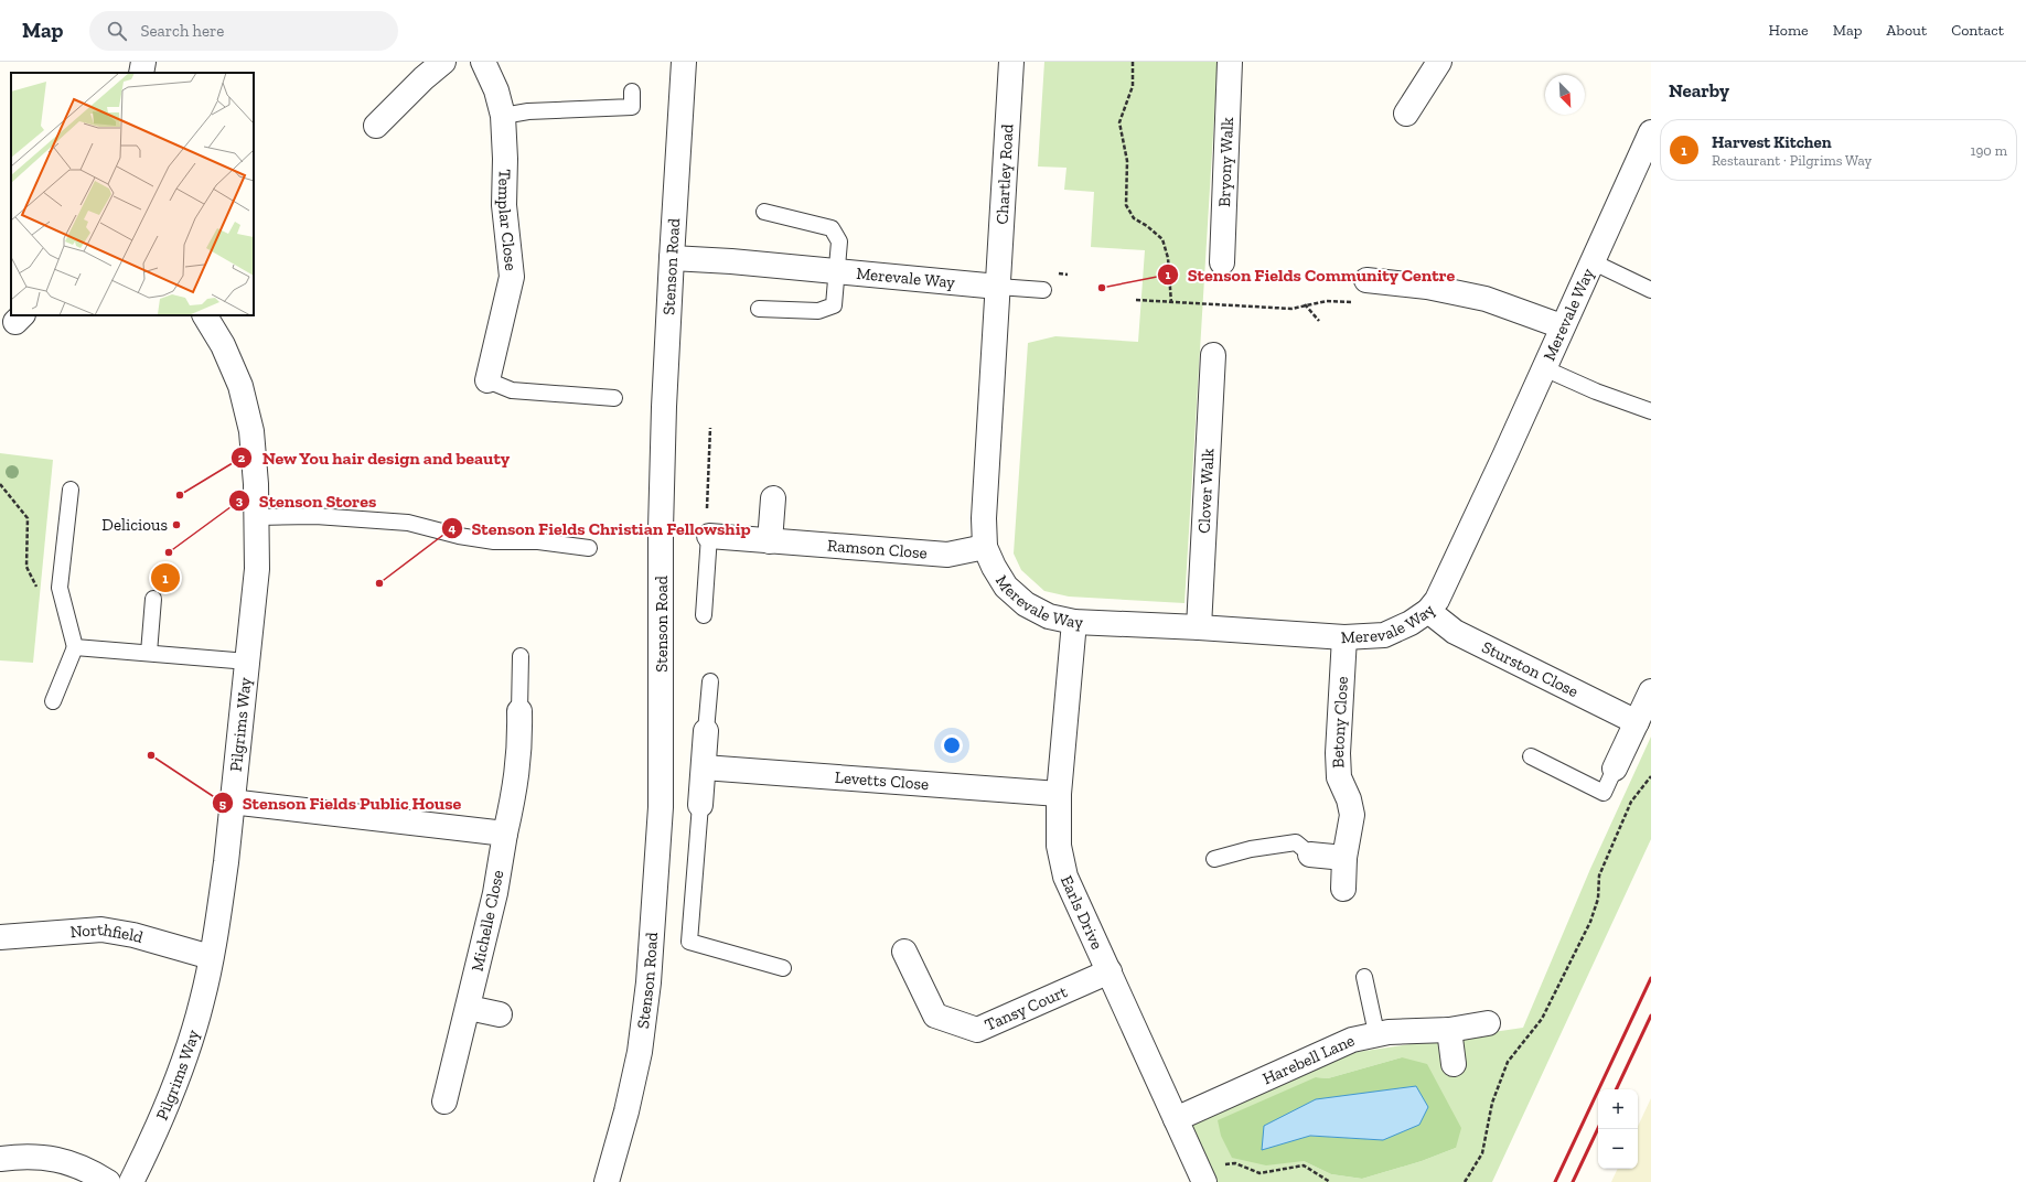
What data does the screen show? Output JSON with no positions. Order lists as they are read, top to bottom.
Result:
{
  "streets": {
    "street": [
      "Bryony Walk",
      "Chartley Road",
      "Templar Close",
      "Stenson Road",
      "Merevale Way",
      "Clover Walk",
      "Ramson Close",
      "Sturston Close",
      "Betony Close",
      "Pilgrims Way",
      "Levetts Close",
      "Earls Drive",
      "Michelle Close",
      "Northfield",
      "Tansy Court",
      "Harebell Lane"
    ]
  },
  "crossings": [
    ["Chartley Road", "Merevale Way"],
    ["Stenson Road", "Merevale Way"],
    ["Merevale Way", "Clover Walk"],
    ["Merevale Way", "Ramson Close"],
    ["Merevale Way", "Sturston Close"],
    ["Merevale Way", "Betony Close"],
    ["Merevale Way", "Earls Drive"],
    ["Pilgrims Way", "Northfield"],
    ["Levetts Close", "Earls Drive"],
    ["Earls Drive", "Tansy Court"],
    ["Earls Drive", "Harebell Lane"]
  ],
  "places": [
    "Stenson Fields Community Centre",
    "New You hair design and beauty",
    "Delicious",
    "Stenson Stores",
    "Stenson Fields Christian Fellowship",
    "Stenson Fields Public House"
  ],
  "north": "bottom right",
  "page": {
    "header": "Map",
    "search": "Search here",
    "nav": [
      "Home",
      "Map",
      "About",
      "Contact"
    ],
    "heading": "Nearby",
    "list": [
      {
        "mark": "1",
        "name": "Harvest Kitchen",
        "note": "Restaurant · Pilgrims Way",
        "value": "190 m"
      }
    ],
    "pins": "1",
    "map_buttons": ["+", "−"]
  }
}
